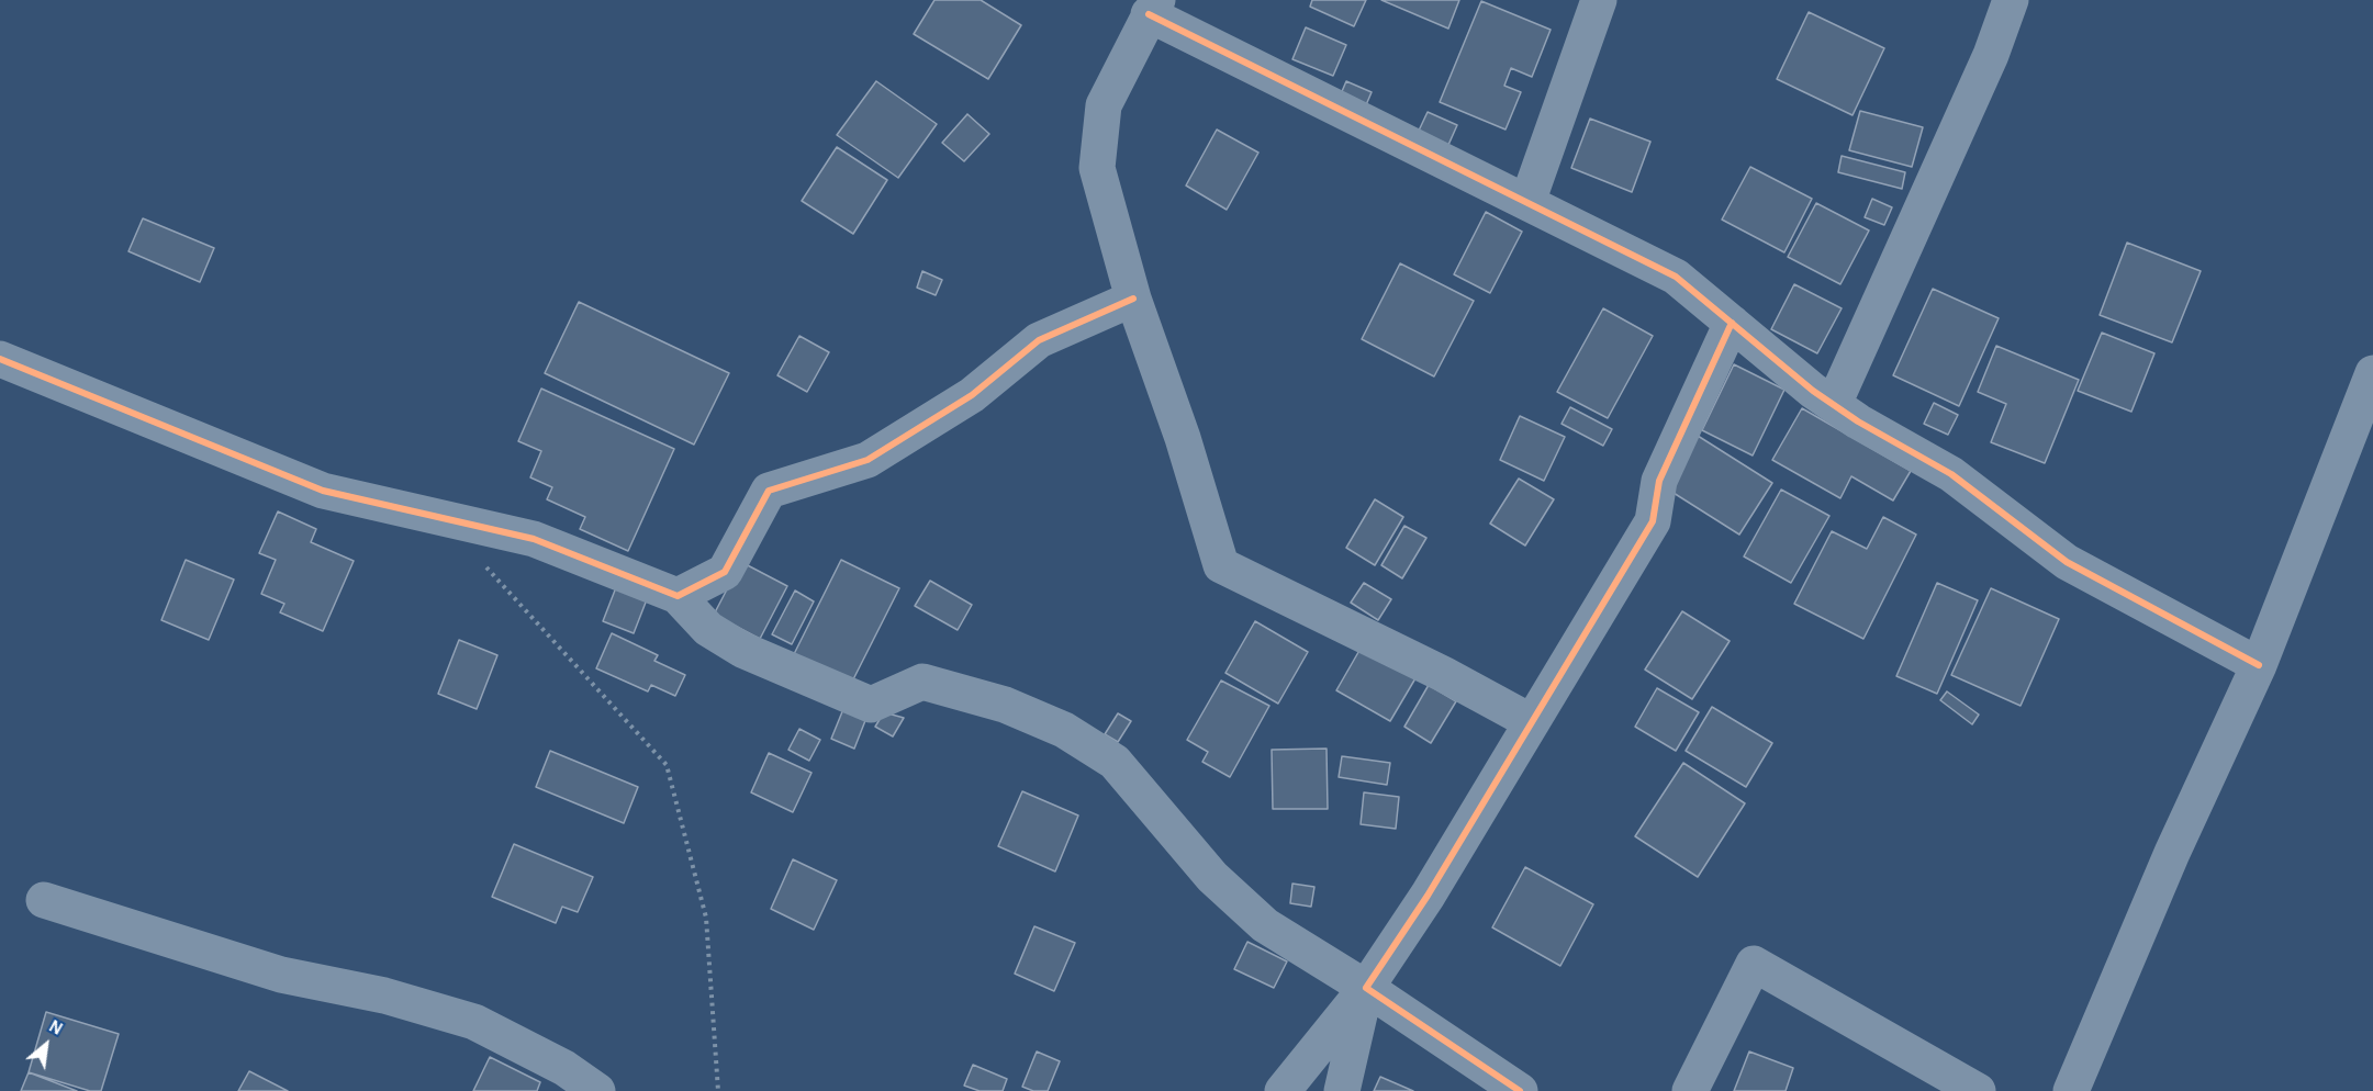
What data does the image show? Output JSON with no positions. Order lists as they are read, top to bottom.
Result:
{
  "north": "top right"
}
